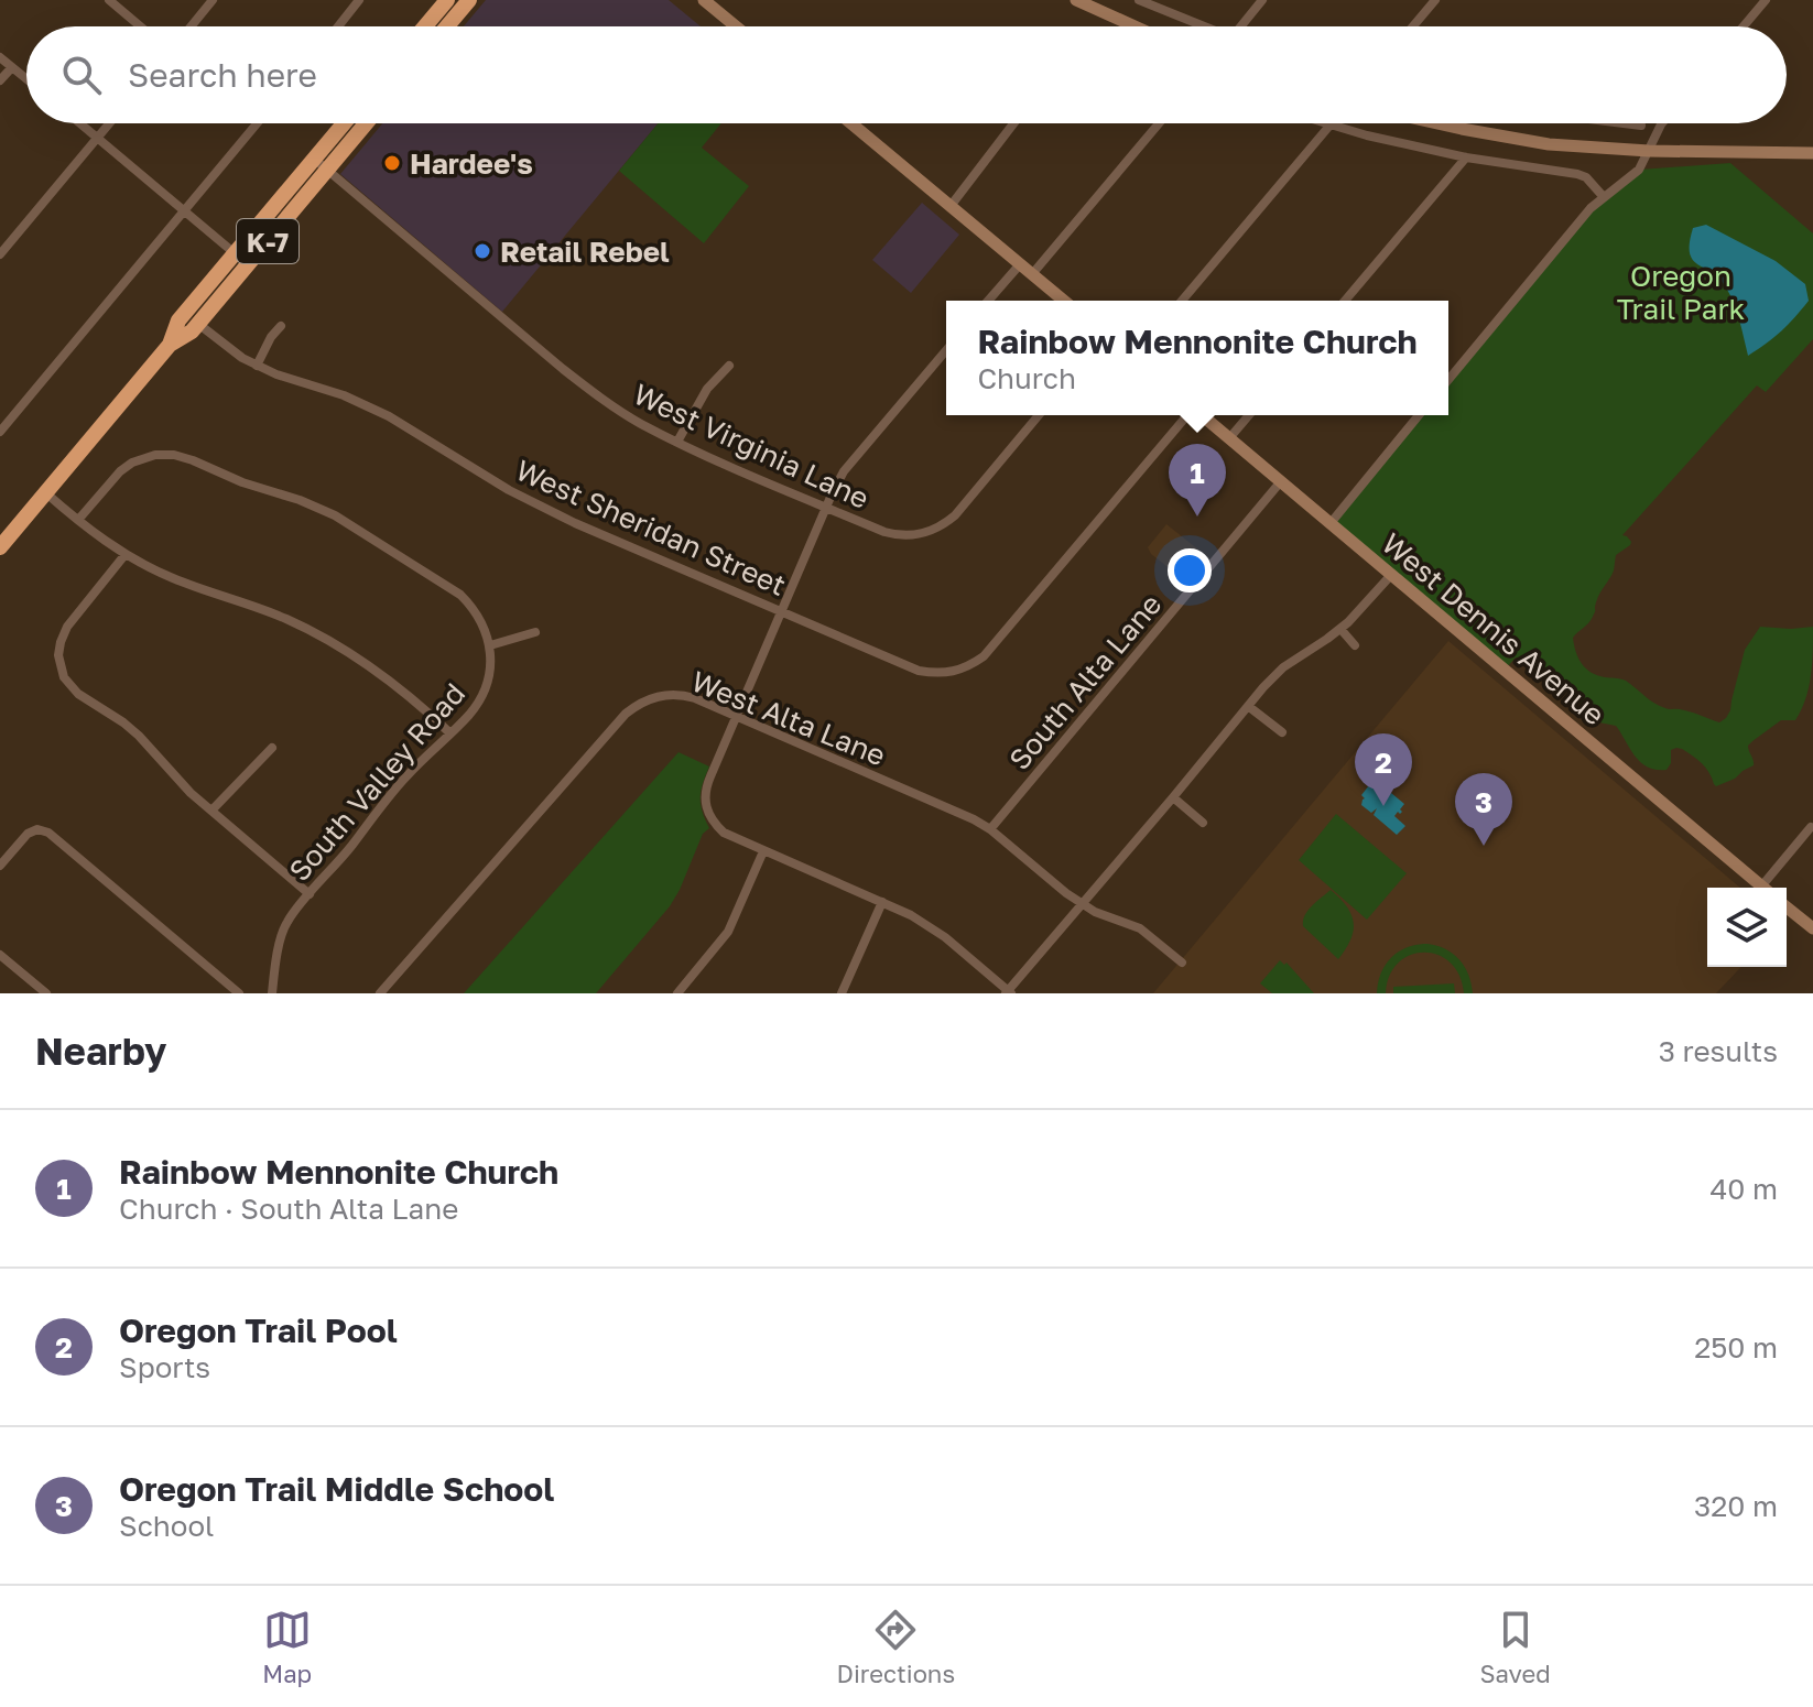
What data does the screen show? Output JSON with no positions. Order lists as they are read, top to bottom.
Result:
{
  "streets": {
    "highway": ["K-7"],
    "street": [
      "West Virginia Lane",
      "West Sheridan Street",
      "West Dennis Avenue",
      "South Alta Lane",
      "West Alta Lane",
      "South Valley Road"
    ]
  },
  "crossings": [
    ["K-7", "West Virginia Lane"],
    ["K-7", "West Sheridan Street"],
    ["West Dennis Avenue", "South Alta Lane"],
    ["South Alta Lane", "West Alta Lane"]
  ],
  "parks": ["Oregon Trail Park"],
  "places": ["Hardee's", "Retail Rebel"],
  "page": {
    "search": "Search here",
    "popup": ["Rainbow Mennonite Church", "Church"],
    "pins": ["1", "2", "3"],
    "heading": ["Nearby", "3 results"],
    "list": [
      {
        "mark": "1",
        "name": "Rainbow Mennonite Church",
        "note": "Church · South Alta Lane",
        "value": "40 m"
      },
      {
        "mark": "2",
        "name": "Oregon Trail Pool",
        "note": "Sports",
        "value": "250 m"
      },
      {
        "mark": "3",
        "name": "Oregon Trail Middle School",
        "note": "School",
        "value": "320 m"
      }
    ],
    "nav": ["Map", "Directions", "Saved"]
  }
}
